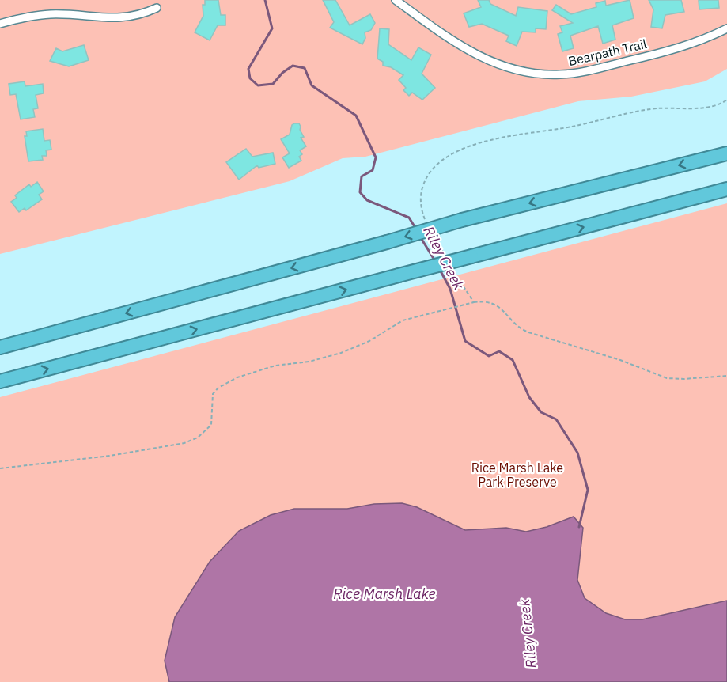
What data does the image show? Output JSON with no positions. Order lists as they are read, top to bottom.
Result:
{
  "streets": {
    "street": ["Bearpath Trail"]
  },
  "water": ["Riley Creek", "Rice Marsh Lake"],
  "parks": ["Rice Marsh Lake Park Preserve"]
}
